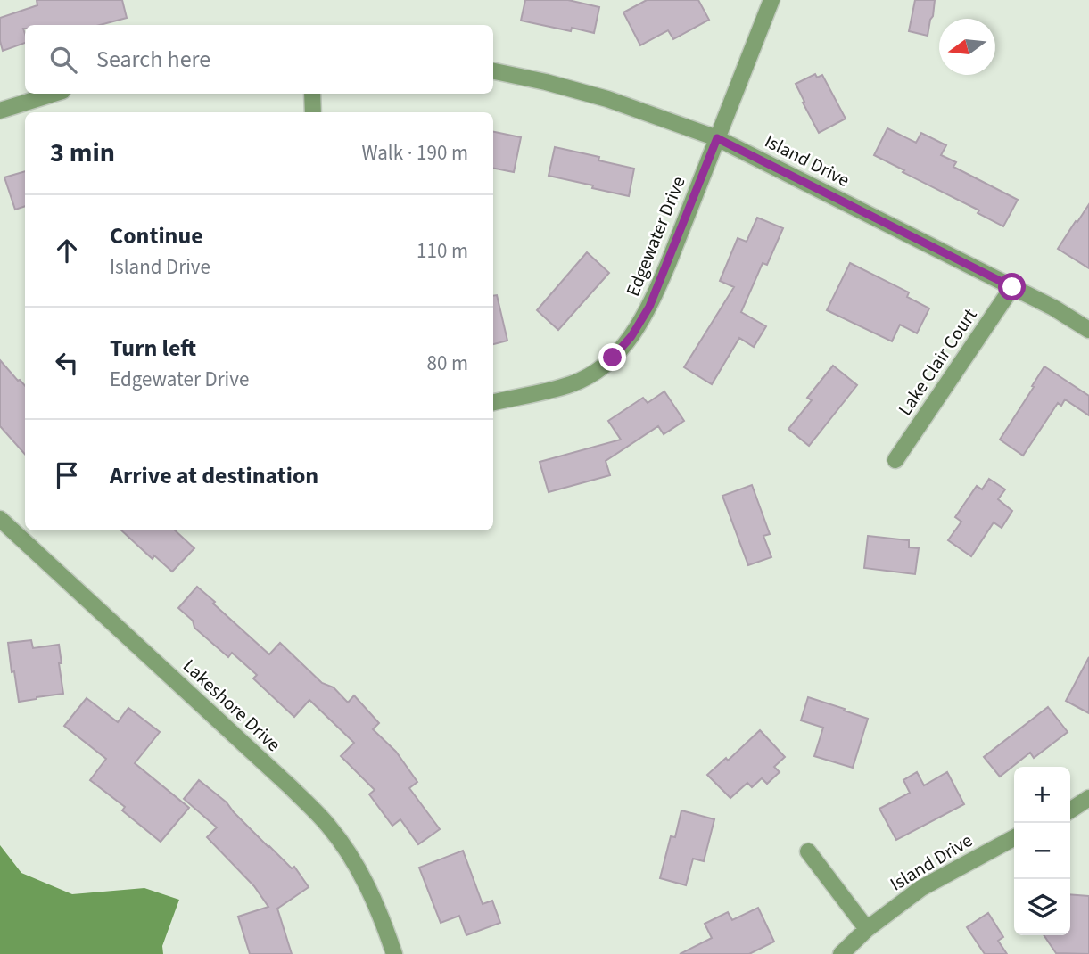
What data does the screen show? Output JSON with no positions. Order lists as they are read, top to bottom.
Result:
{
  "streets": {
    "street": [
      "Island Drive",
      "Edgewater Drive",
      "Lake Clair Court",
      "Lakeshore Drive"
    ]
  },
  "crossings": [
    ["Island Drive", "Edgewater Drive"],
    ["Island Drive", "Lake Clair Court"]
  ],
  "north": "left",
  "page": {
    "search": "Search here",
    "heading": ["3 min", "Walk · 190 m"],
    "list": [
      ["Continue", "Island Drive", "110 m"],
      ["Turn left", "Edgewater Drive", "80 m"],
      "Arrive at destination"
    ],
    "map_buttons": ["+", "−"]
  }
}
